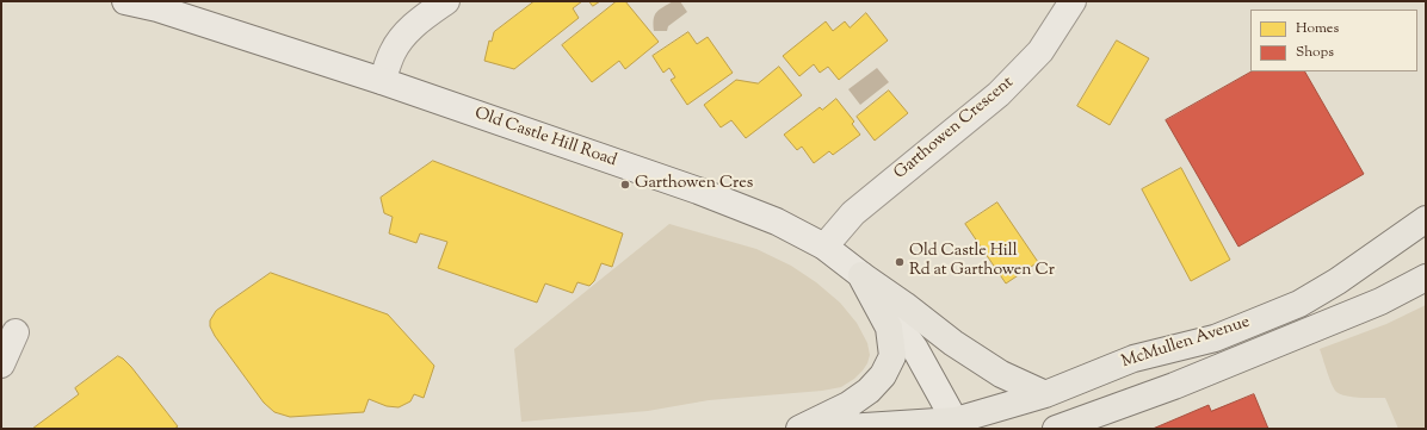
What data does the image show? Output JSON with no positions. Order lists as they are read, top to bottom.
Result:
{
  "streets": {
    "main road": ["McMullen Avenue"],
    "street": ["Garthowen Crescent", "Old Castle Hill Road"]
  },
  "crossings": [
    ["Garthowen Crescent", "Old Castle Hill Road"],
    ["Old Castle Hill Road", "McMullen Avenue"]
  ],
  "places": ["Garthowen Cres", "Old Castle Hill Rd at Garthowen Cr"],
  "legend": ["Homes", "Shops"]
}
